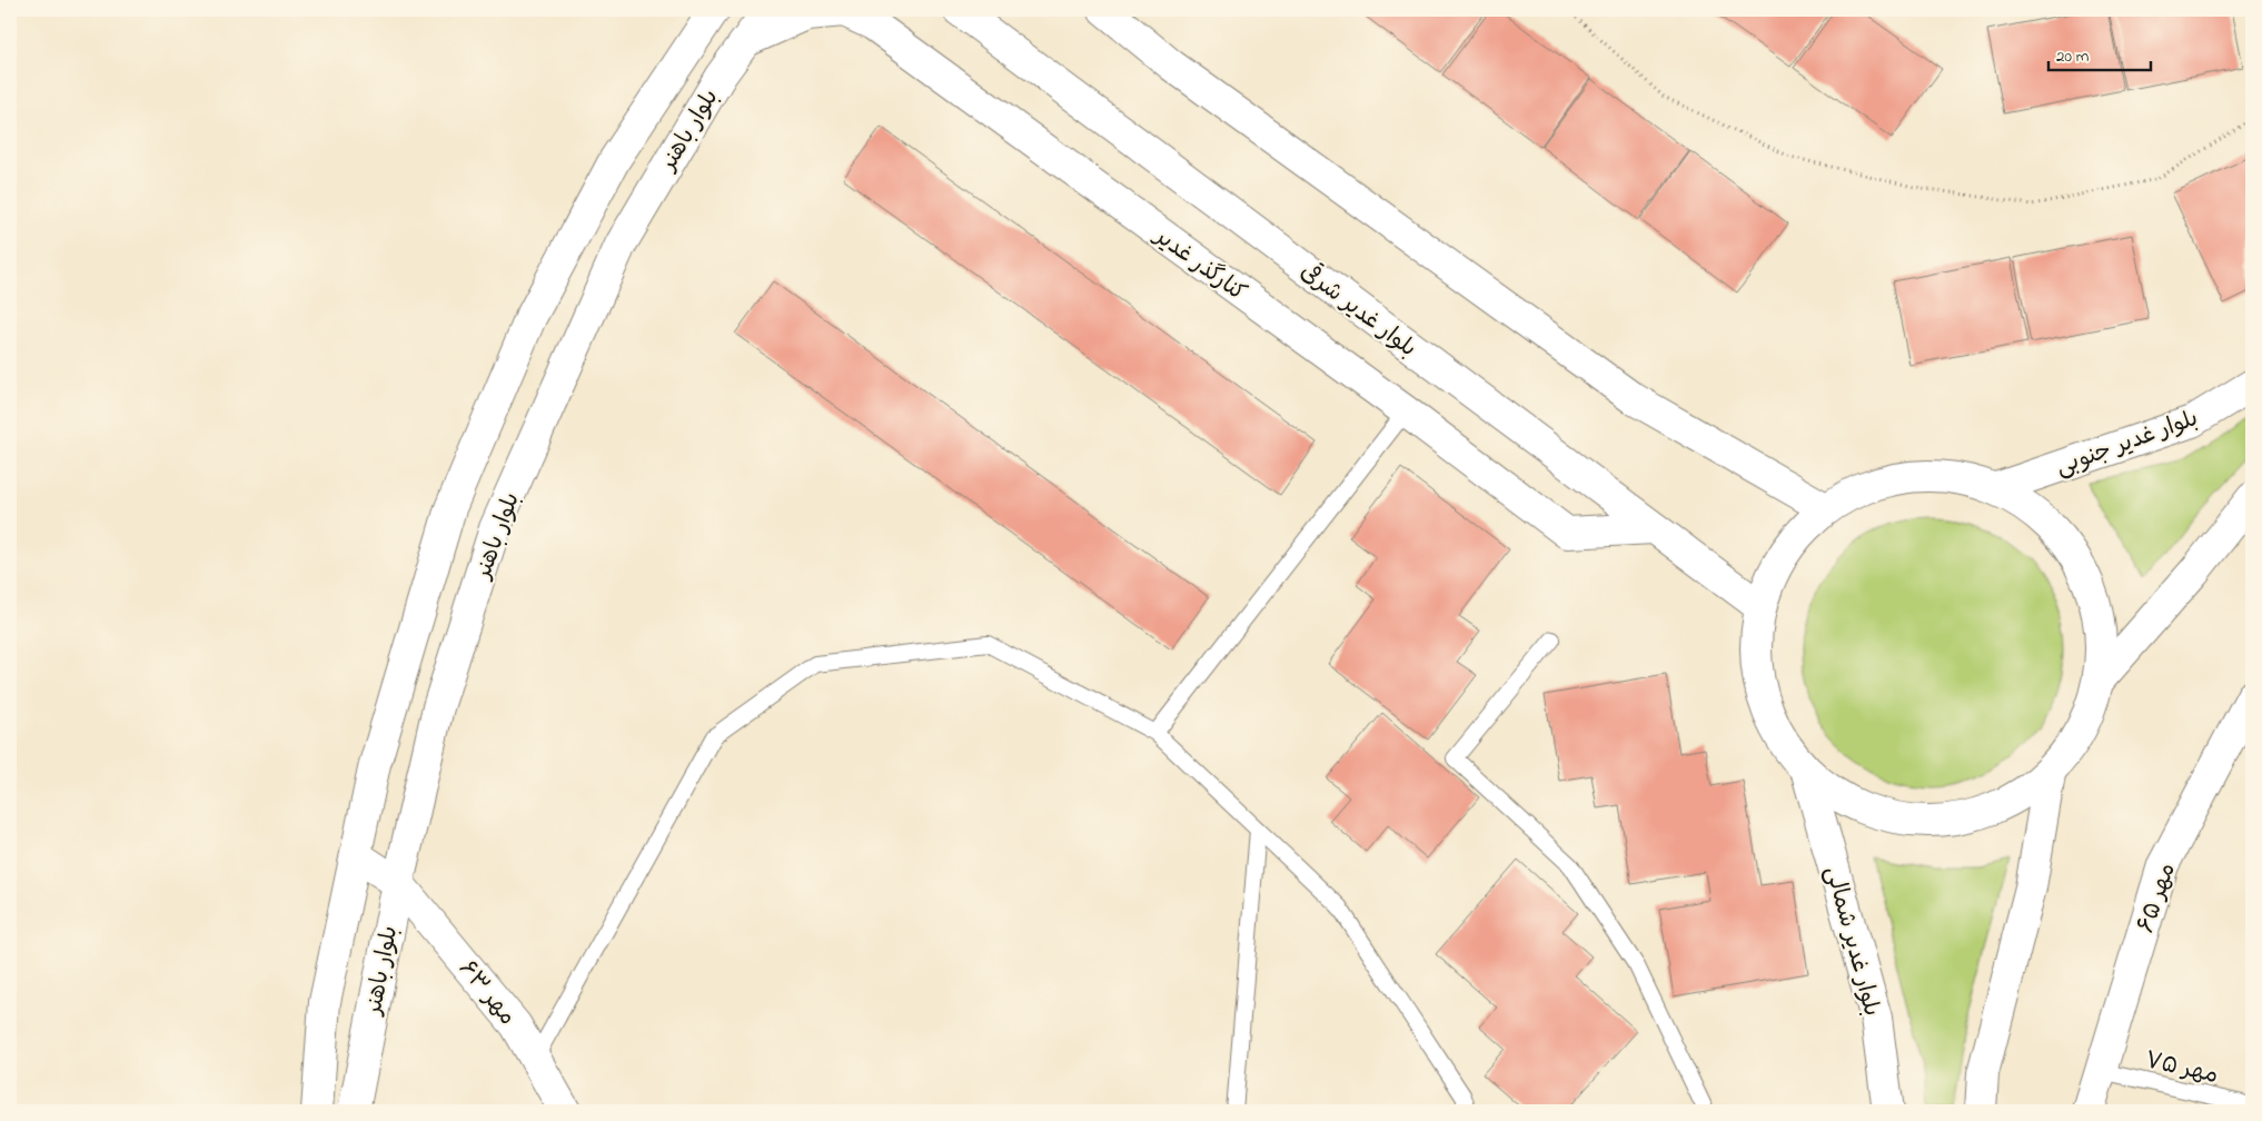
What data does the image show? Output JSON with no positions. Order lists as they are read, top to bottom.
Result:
{
  "streets": {
    "main road": [
      "بلوار باهنر",
      "کنارگذر غدیر",
      "بلوار غدیر شرقی",
      "بلوار غدیر جنوبی",
      "مهر ۶۵",
      "بلوار غدیر شمالی",
      "مهر ۶۳"
    ],
    "lane": ["مهر ۷۵"]
  },
  "crossings": [
    ["بلوار باهنر", "کنارگذر غدیر"],
    ["بلوار باهنر", "مهر ۶۳"],
    ["کنارگذر غدیر", "بلوار غدیر شرقی"],
    ["مهر ۶۵", "مهر ۷۵"]
  ],
  "scale_bar": "20 m"
}
